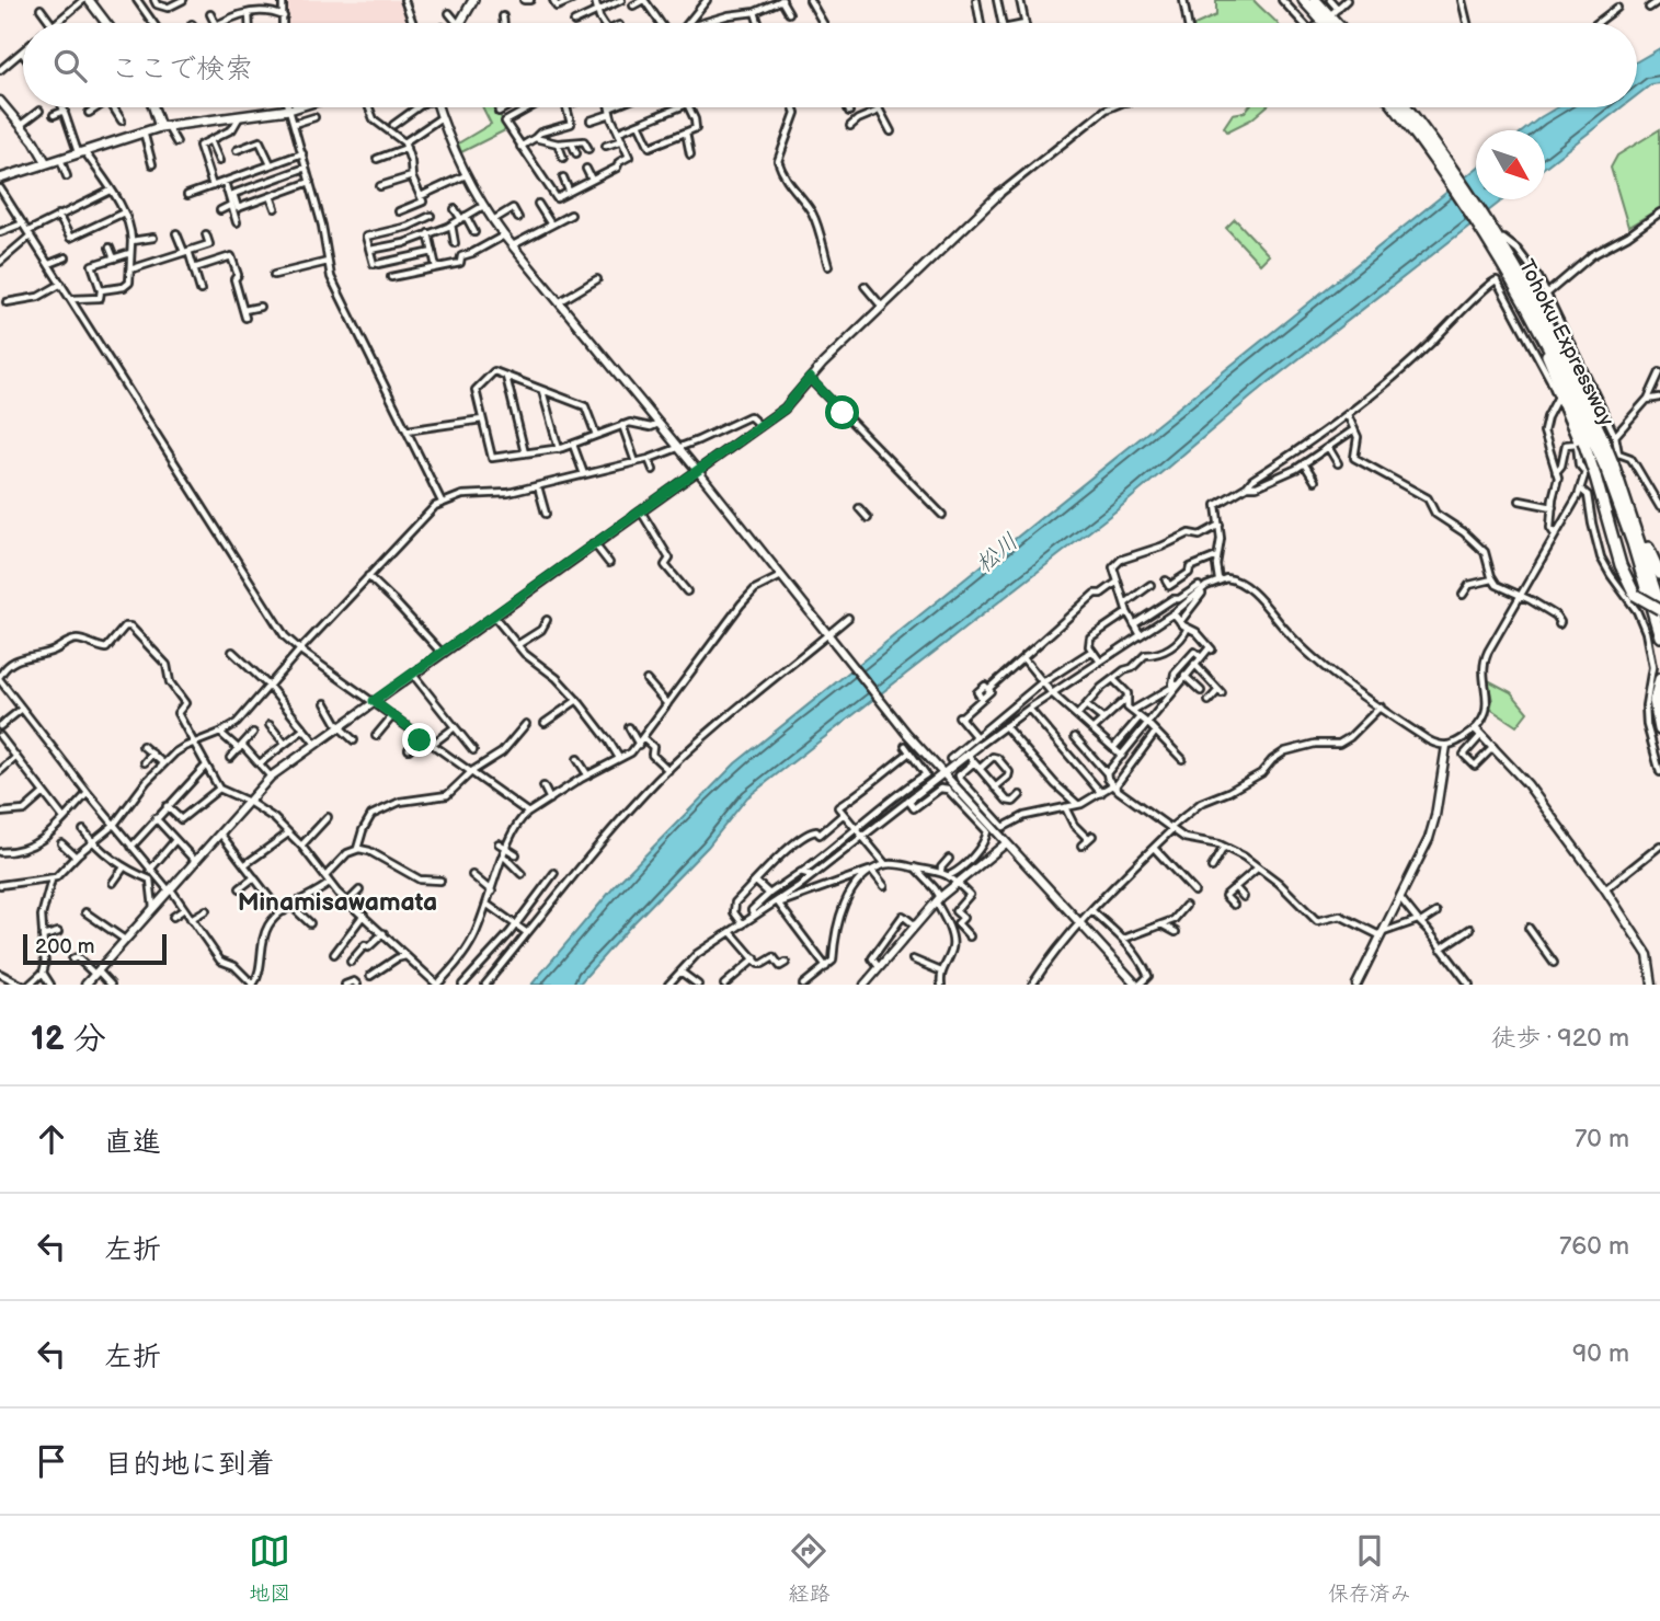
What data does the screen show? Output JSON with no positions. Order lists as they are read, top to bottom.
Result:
{
  "streets": {
    "highway": ["Tohoku Expressway"]
  },
  "districts": ["Minamisawamata"],
  "water": ["松川"],
  "scale_bar": "200 m",
  "north": "bottom right",
  "page": {
    "search": "ここで検索",
    "scale": "200 m",
    "heading": ["12 分", "徒歩 · 920 m"],
    "list": [
      ["直進", "70 m"],
      ["左折", "760 m"],
      ["左折", "90 m"],
      "目的地に到着"
    ],
    "nav": ["地図", "経路", "保存済み"]
  }
}
